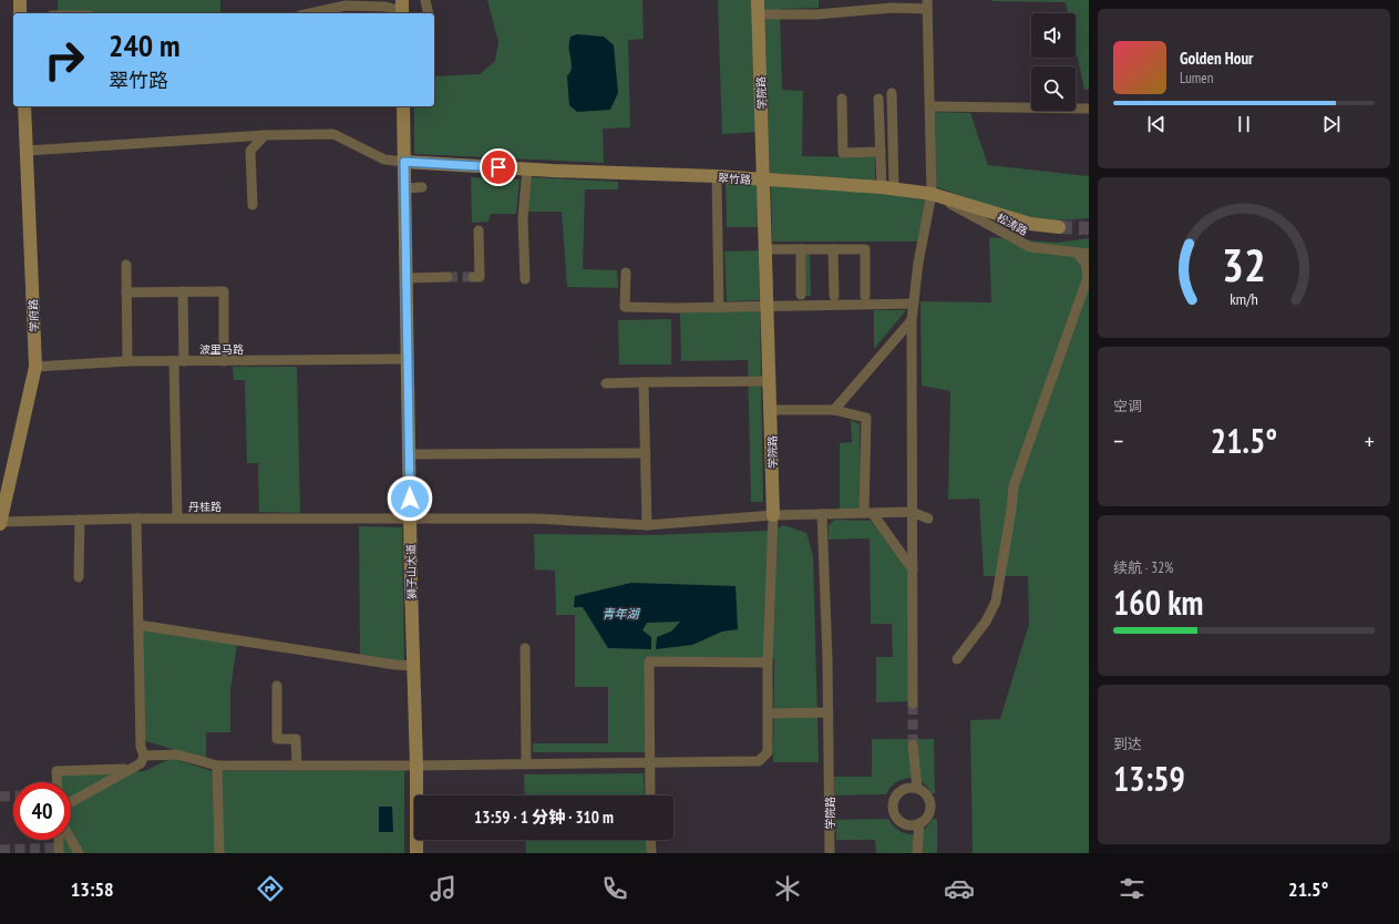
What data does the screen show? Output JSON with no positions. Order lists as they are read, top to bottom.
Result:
{
  "streets": {
    "street": [
      "学院路",
      "翠竹路",
      "松涛路",
      "学府路",
      "波里马路",
      "丹桂路",
      "狮子山大道"
    ]
  },
  "crossings": [
    ["学院路", "翠竹路"],
    ["学院路", "丹桂路"],
    ["翠竹路", "松涛路"],
    ["翠竹路", "狮子山大道"],
    ["学府路", "波里马路"],
    ["学府路", "丹桂路"],
    ["波里马路", "狮子山大道"],
    ["丹桂路", "狮子山大道"]
  ],
  "water": ["青年湖"],
  "page": {
    "turn": ["240 m", "翠竹路"],
    "song": ["Golden Hour", "Lumen"],
    "tile": [
      "空调",
      ["续航 · 32%", "160 km"],
      ["到达", "13:59"]
    ],
    "heat": ["−", "21.5°", "+"],
    "limit": "40",
    "trip": "13:59 · 1 分钟 · 310 m",
    "tabs": ["13:58", "21.5°"],
    "gauge": ["32", "km/h"]
  }
}
